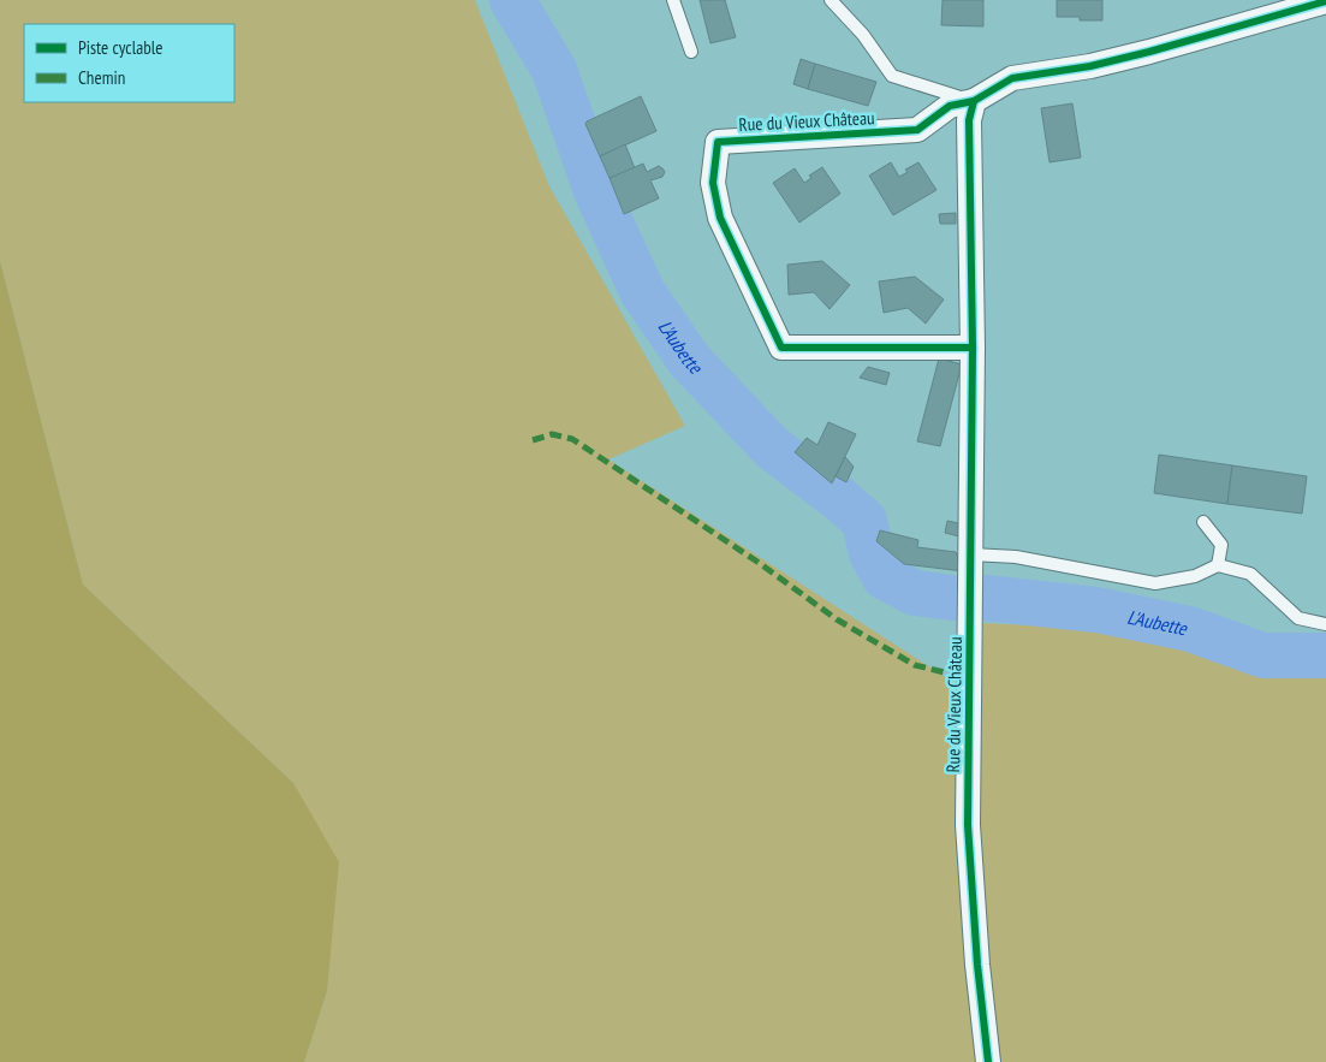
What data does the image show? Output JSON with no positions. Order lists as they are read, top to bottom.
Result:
{
  "streets": {
    "street": ["Rue du Vieux Château"]
  },
  "water": ["L'Aubette"],
  "legend": ["Piste cyclable", "Chemin"]
}
